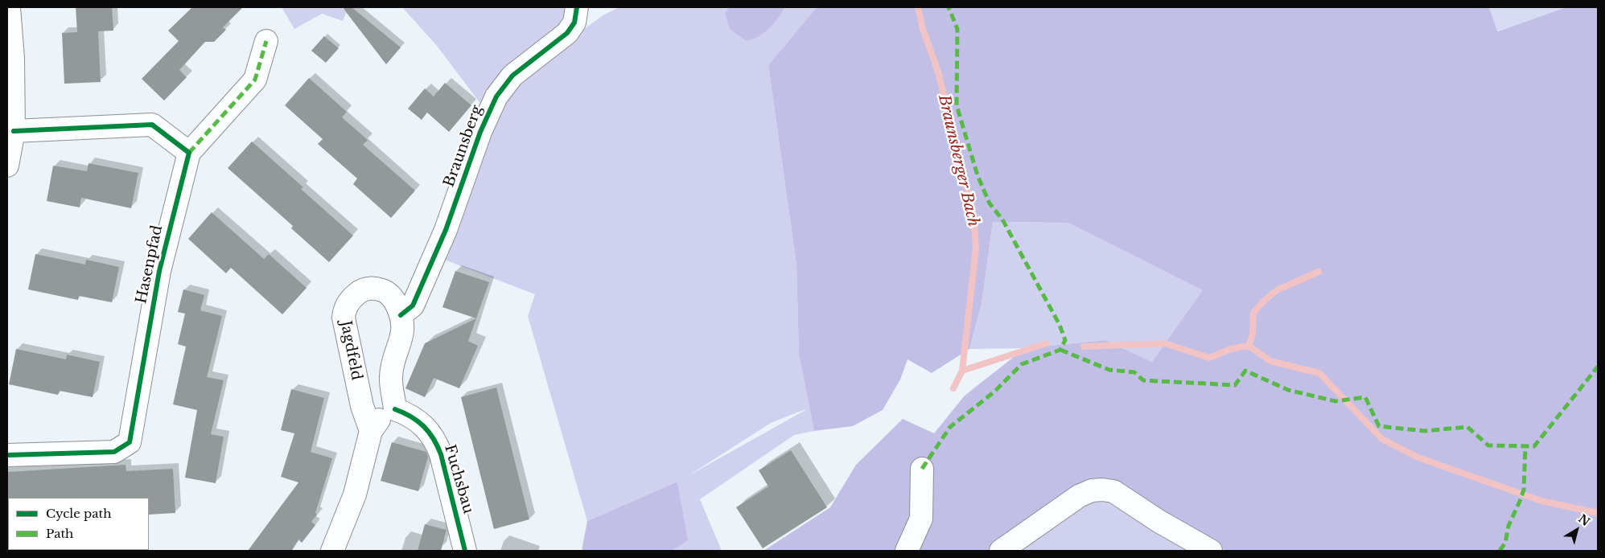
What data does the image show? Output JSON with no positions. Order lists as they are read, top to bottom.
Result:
{
  "streets": {
    "street": [
      "Braunsberg",
      "Hasenpfad",
      "Jagdfeld",
      "Fuchsbau"
    ]
  },
  "crossings": [
    ["Braunsberg", "Jagdfeld"],
    ["Jagdfeld", "Fuchsbau"]
  ],
  "water": ["Braunsberger Bach"],
  "legend": ["Cycle path", "Path"],
  "north": "top right"
}
